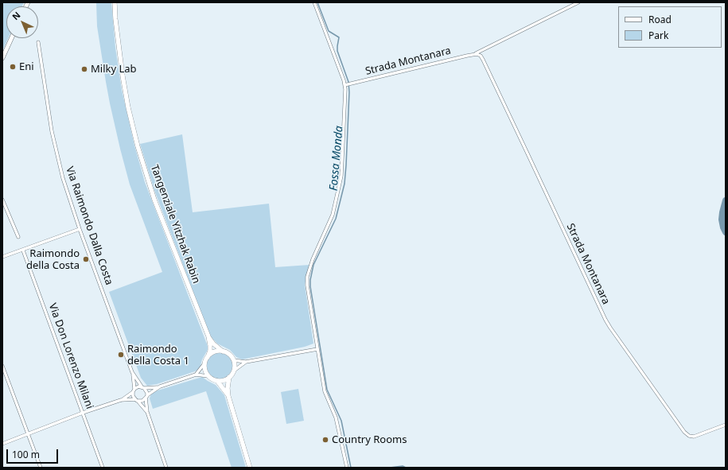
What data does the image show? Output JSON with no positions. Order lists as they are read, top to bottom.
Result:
{
  "streets": {
    "main road": ["Tangenziale Yitzhak Rabin"],
    "street": ["Strada Montanara", "Via Raimondo Dalla Costa", "Via Don Lorenzo Milani"]
  },
  "water": ["Fossa Monda"],
  "places": [
    "Eni",
    "Milky Lab",
    "Raimondo della Costa",
    "Raimondo della Costa 1",
    "Country Rooms"
  ],
  "legend": ["Road", "Park"],
  "scale_bar": "100 m",
  "north": "top left"
}
